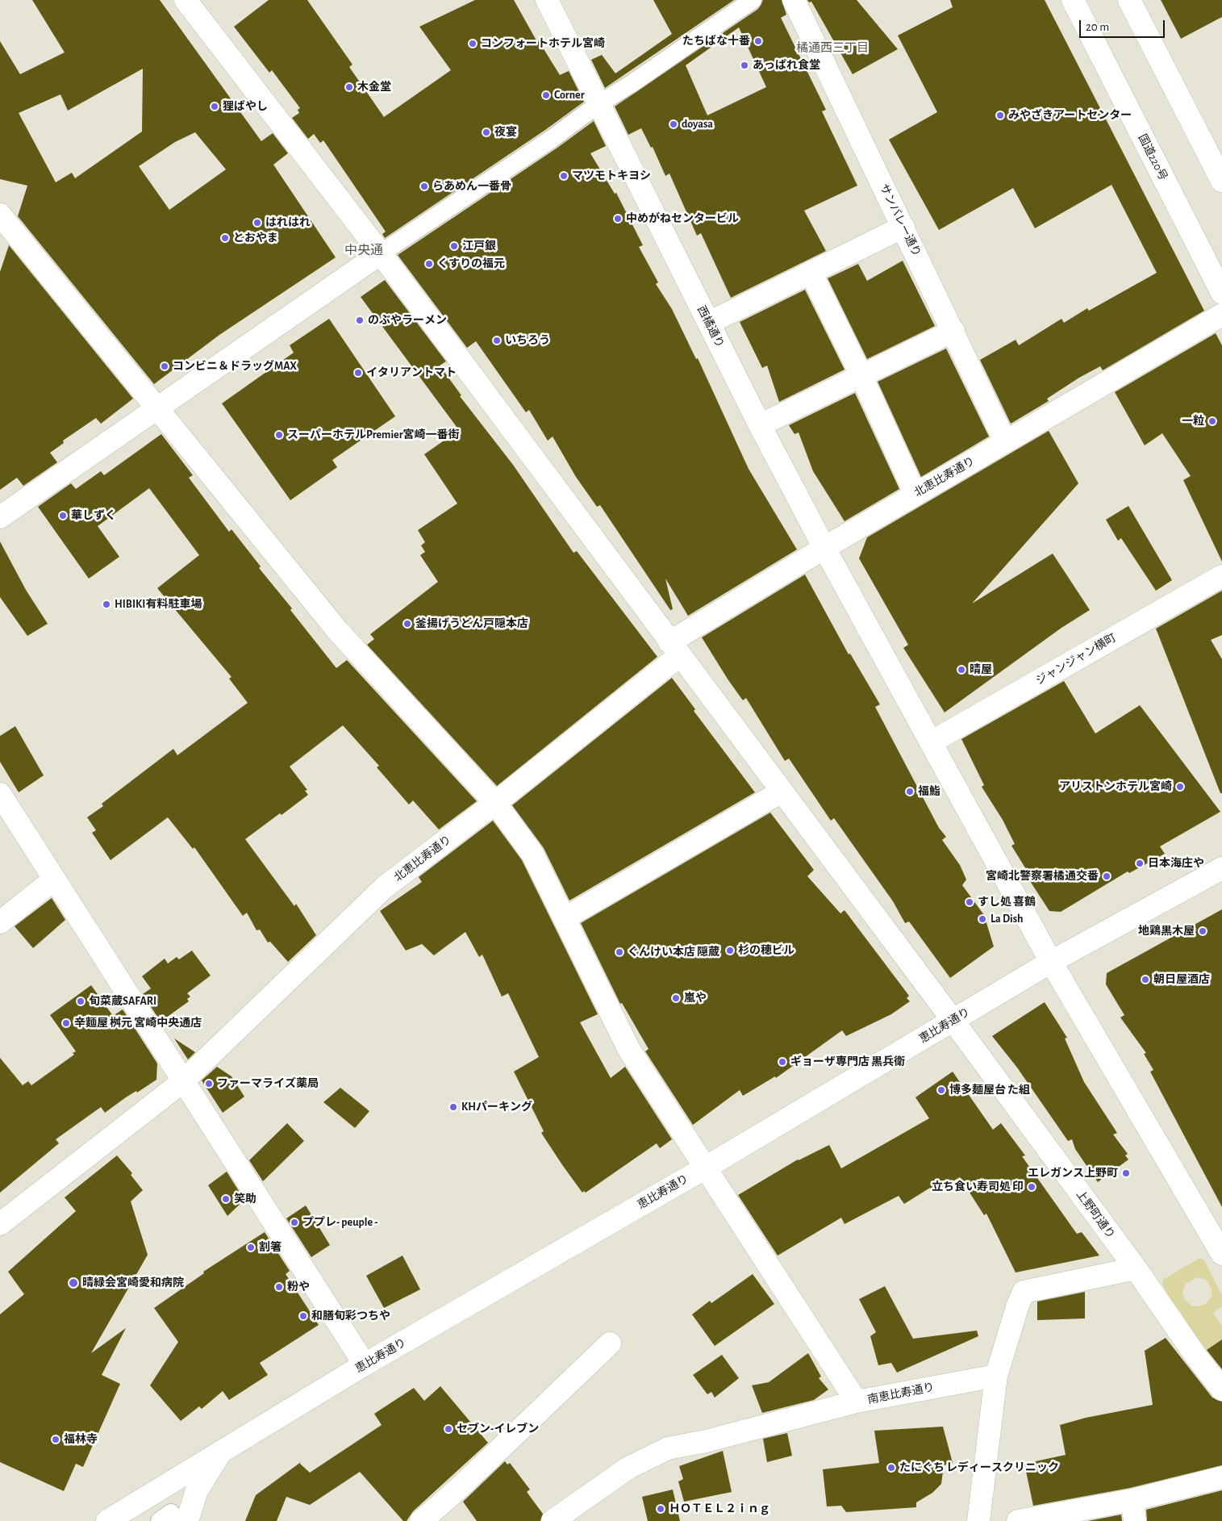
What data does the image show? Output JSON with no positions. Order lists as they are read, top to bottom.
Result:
{
  "streets": {
    "main road": [
      "国道220号",
      "サンバレー通り",
      "西橘通り",
      "北恵比寿通り",
      "ジャンジャン横町",
      "恵比寿通り",
      "上野町通り",
      "南恵比寿通り"
    ]
  },
  "crossings": [
    ["サンバレー通り", "北恵比寿通り"],
    ["西橘通り", "北恵比寿通り"],
    ["西橘通り", "ジャンジャン横町"],
    ["西橘通り", "恵比寿通り"],
    ["北恵比寿通り", "上野町通り"],
    ["北恵比寿通り", "南恵比寿通り"],
    ["恵比寿通り", "上野町通り"],
    ["恵比寿通り", "南恵比寿通り"]
  ],
  "districts": ["橘通西三丁目", "中央通"],
  "places": [
    "たちばな十番",
    "コンフォートホテル宮崎",
    "あっぱれ食堂",
    "木金堂",
    "Corner",
    "狸ばやし",
    "みやざきアートセンター",
    "doyasa",
    "夜宴",
    "マツモトキヨシ",
    "らあめん一番骨",
    "中めがねセンタービル",
    "はれはれ",
    "とおやま",
    "江戸銀",
    "くすりの福元",
    "のぶやラーメン",
    "いちろう",
    "コンビニ＆ドラッグMAX",
    "イタリアントマト",
    "一粒",
    "スーパーホテルPremier宮崎一番街",
    "華しずく",
    "HIBIKI有料駐車場",
    "釜揚げうどん戸隠本店",
    "晴屋",
    "アリストンホテル宮崎",
    "福鮨",
    "日本海庄や",
    "宮崎北警察署橘通交番",
    "すし処 喜鶴",
    "La Dish",
    "地鶏黒木屋",
    "杉の穂ビル",
    "ぐんけい本店 隠蔵",
    "朝日屋酒店",
    "嵐や",
    "旬菜蔵SAFARI",
    "辛麵屋 桝元 宮崎中央通店",
    "ギョーザ専門店 黒兵衛",
    "ファーマライズ薬局",
    "博多麺屋台 た組",
    "KHパーキング",
    "エレガンス上野町",
    "立ち食い寿司処 印",
    "笑助",
    "ププレ- peuple -",
    "割箸",
    "晴緑会宮崎愛和病院",
    "粉や",
    "和膳旬彩つちや",
    "セブン-イレブン",
    "福林寺",
    "たにぐち レディースクリニック",
    "ＨＯＴＥＬ２ｉｎｇ"
  ],
  "scale_bar": "20 m"
}
